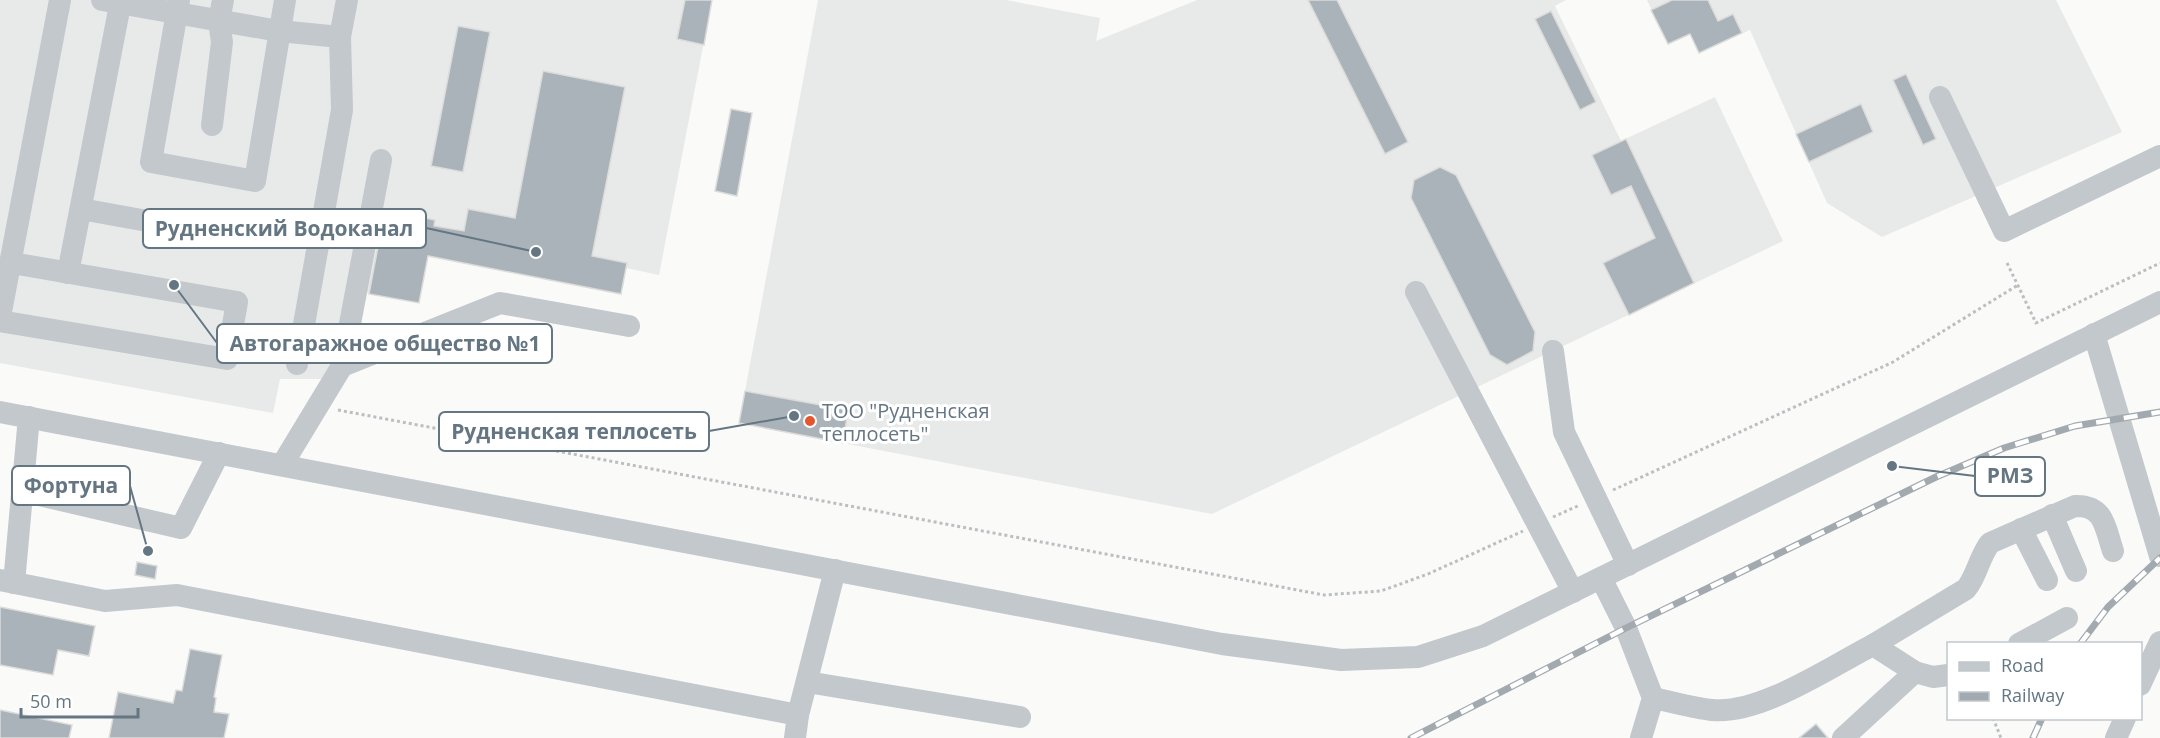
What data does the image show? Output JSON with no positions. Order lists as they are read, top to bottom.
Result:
{
  "places": [
    "Рудненский Водоканал",
    "Автогаражное общество №1",
    "Рудненская теплосеть",
    "ТОО \"Рудненская теплосеть\"",
    "РМЗ",
    "Фортуна"
  ],
  "legend": ["Road", "Railway"],
  "scale_bar": "50 m"
}
